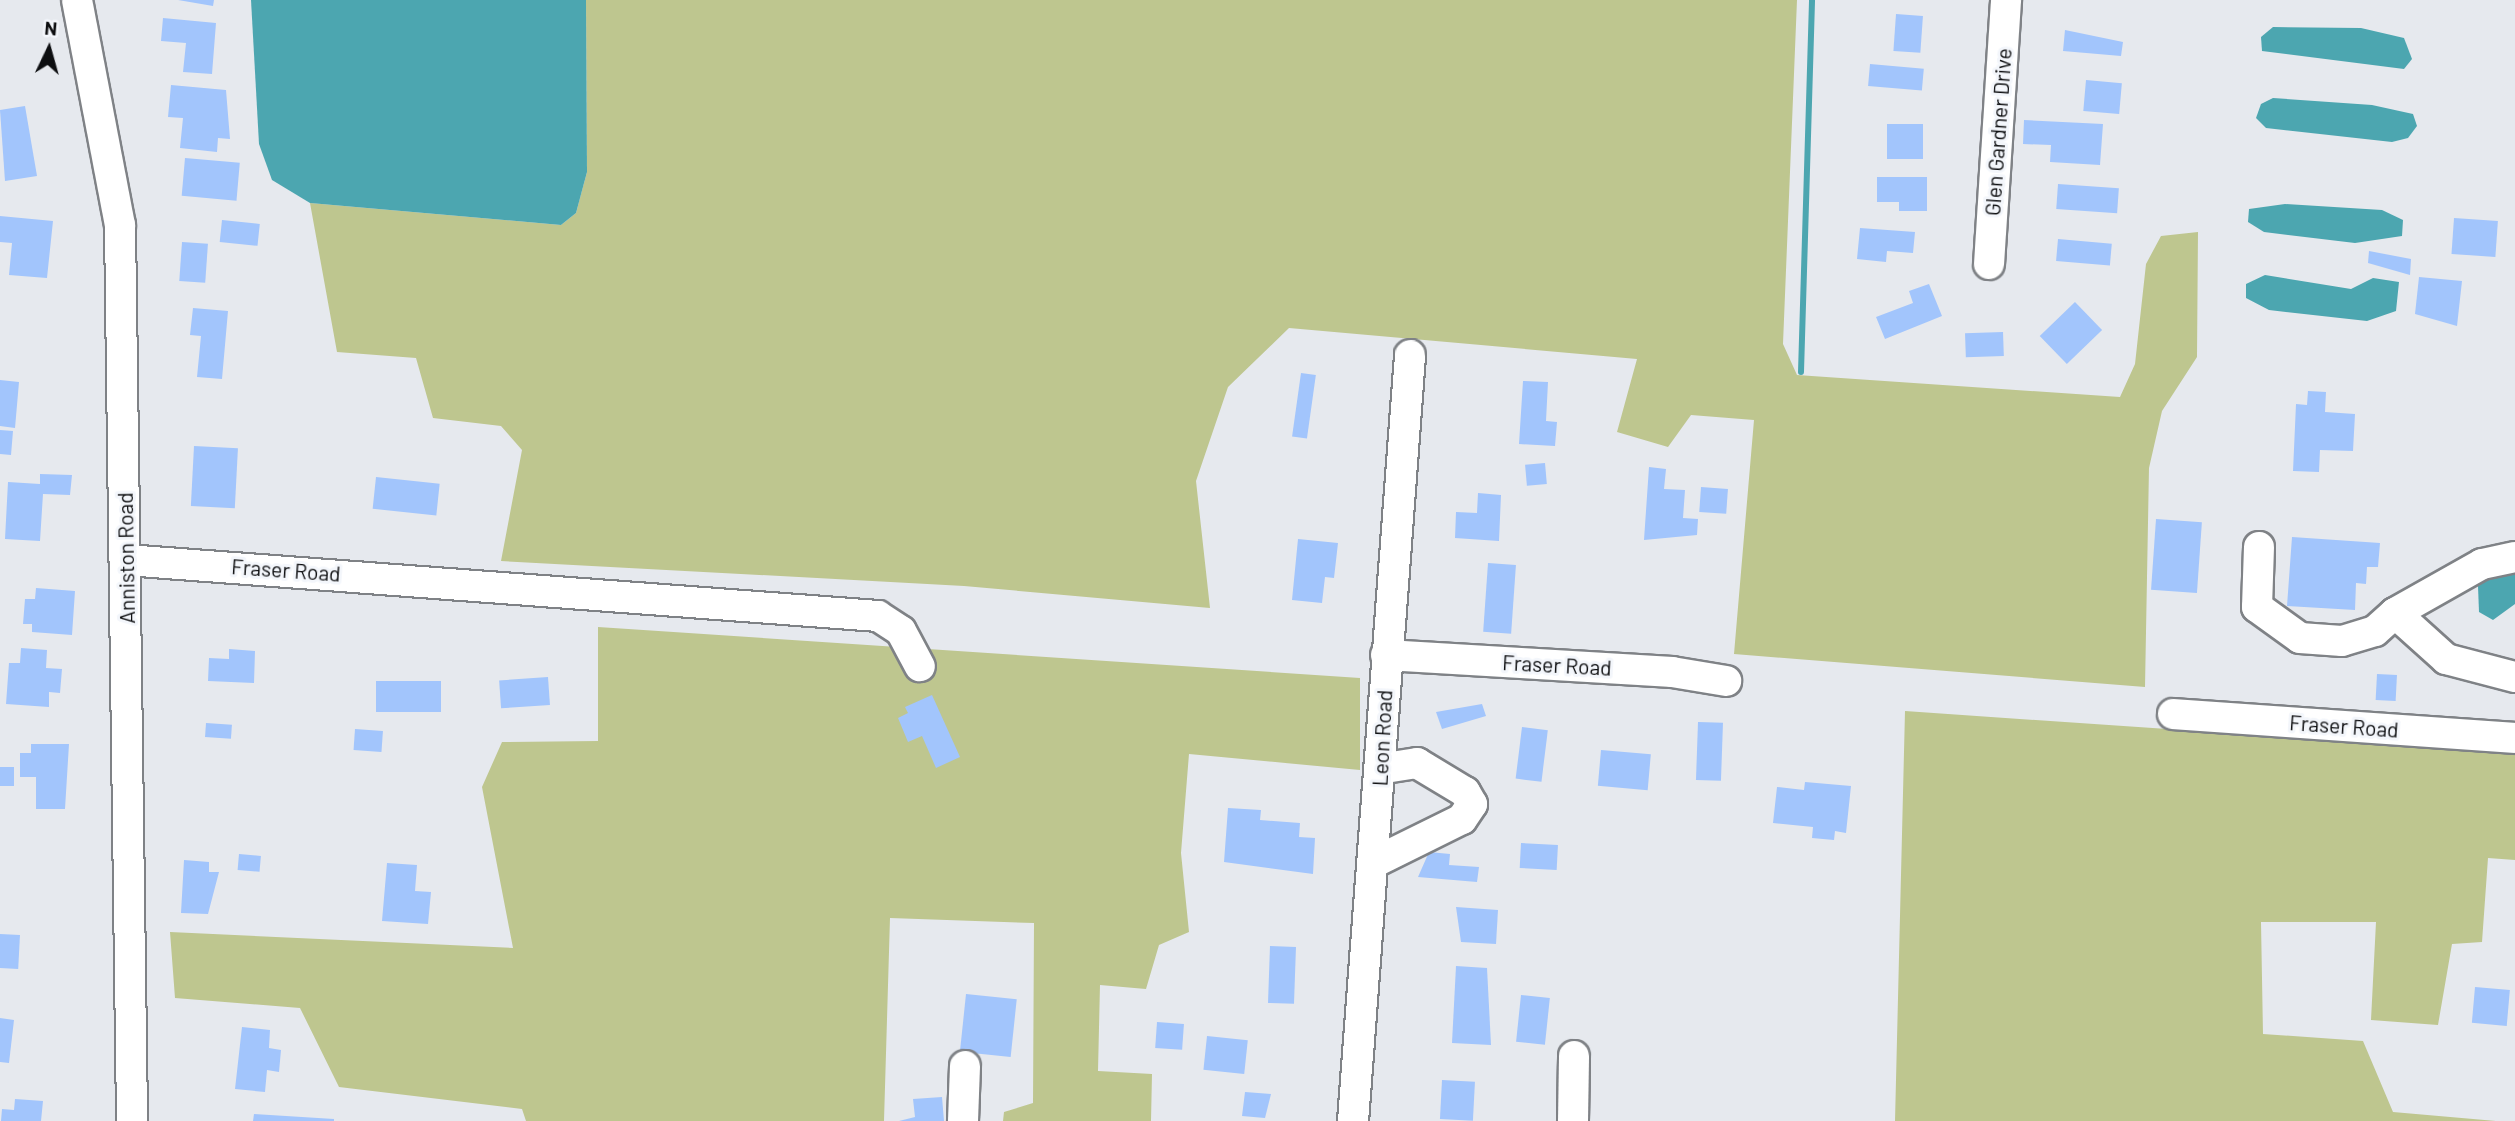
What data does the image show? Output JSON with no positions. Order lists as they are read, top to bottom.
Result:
{
  "streets": {
    "street": [
      "Glen Gardner Drive",
      "Anniston Road",
      "Fraser Road",
      "Leon Road"
    ]
  },
  "crossings": [
    ["Anniston Road", "Fraser Road"],
    ["Fraser Road", "Leon Road"]
  ],
  "north": "top"
}
